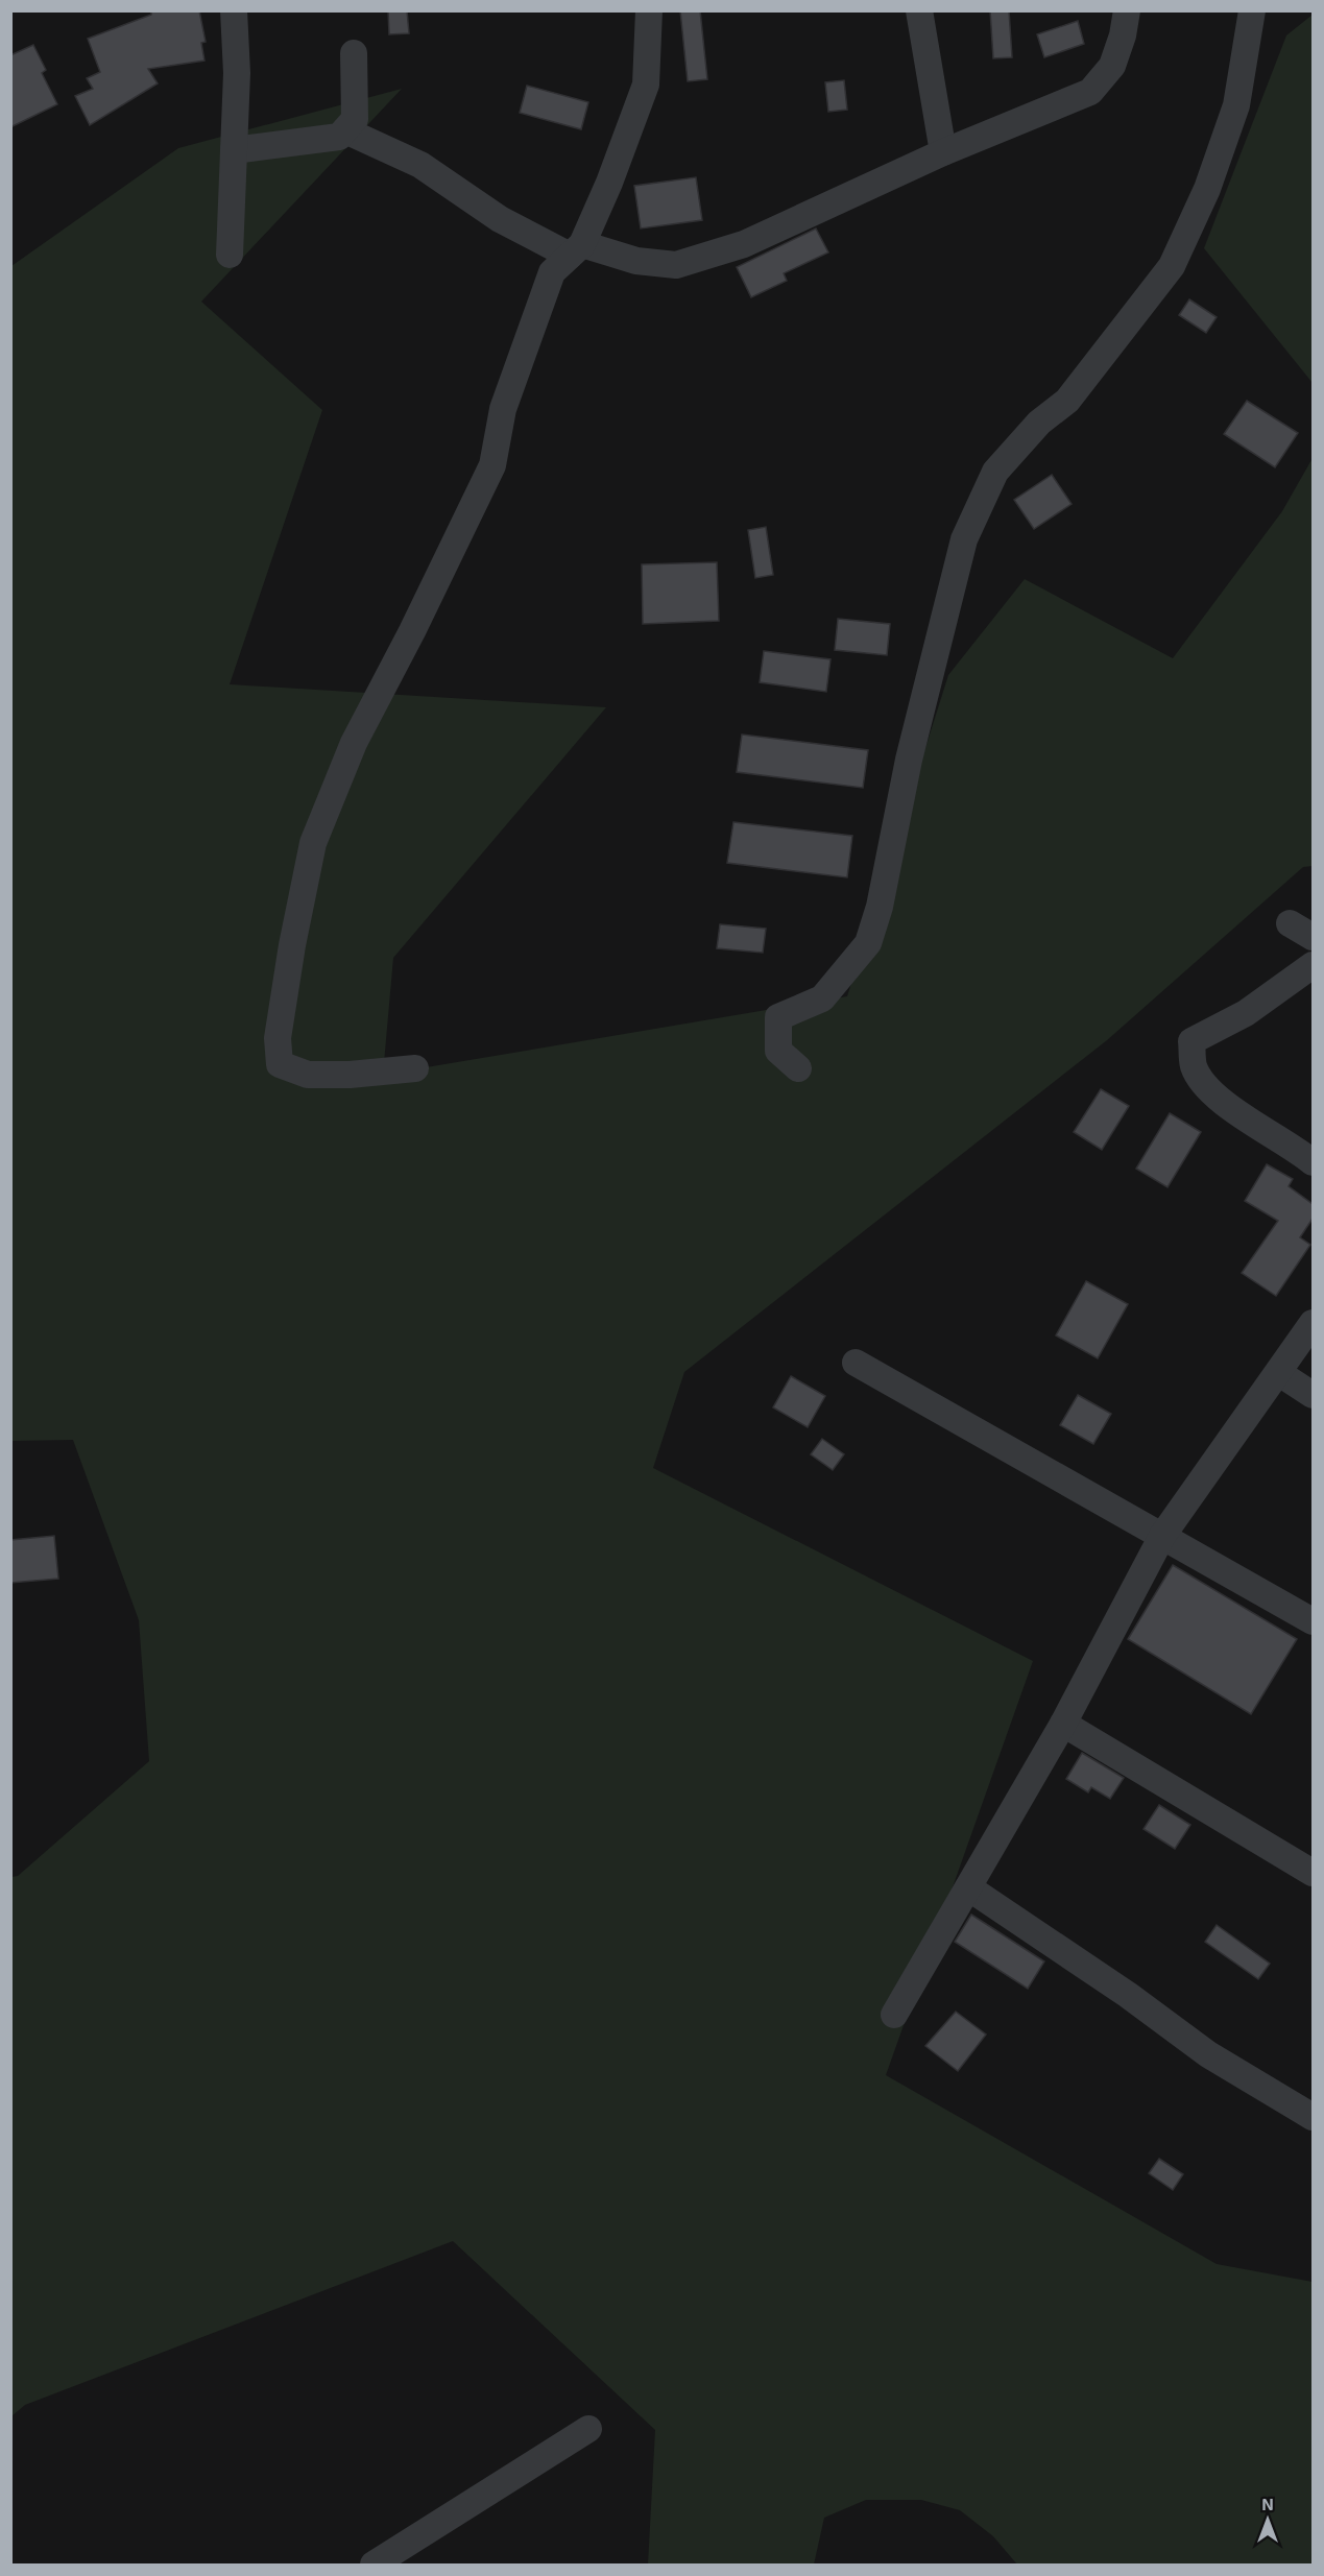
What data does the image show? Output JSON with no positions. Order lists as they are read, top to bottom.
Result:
{
  "north": "top"
}
